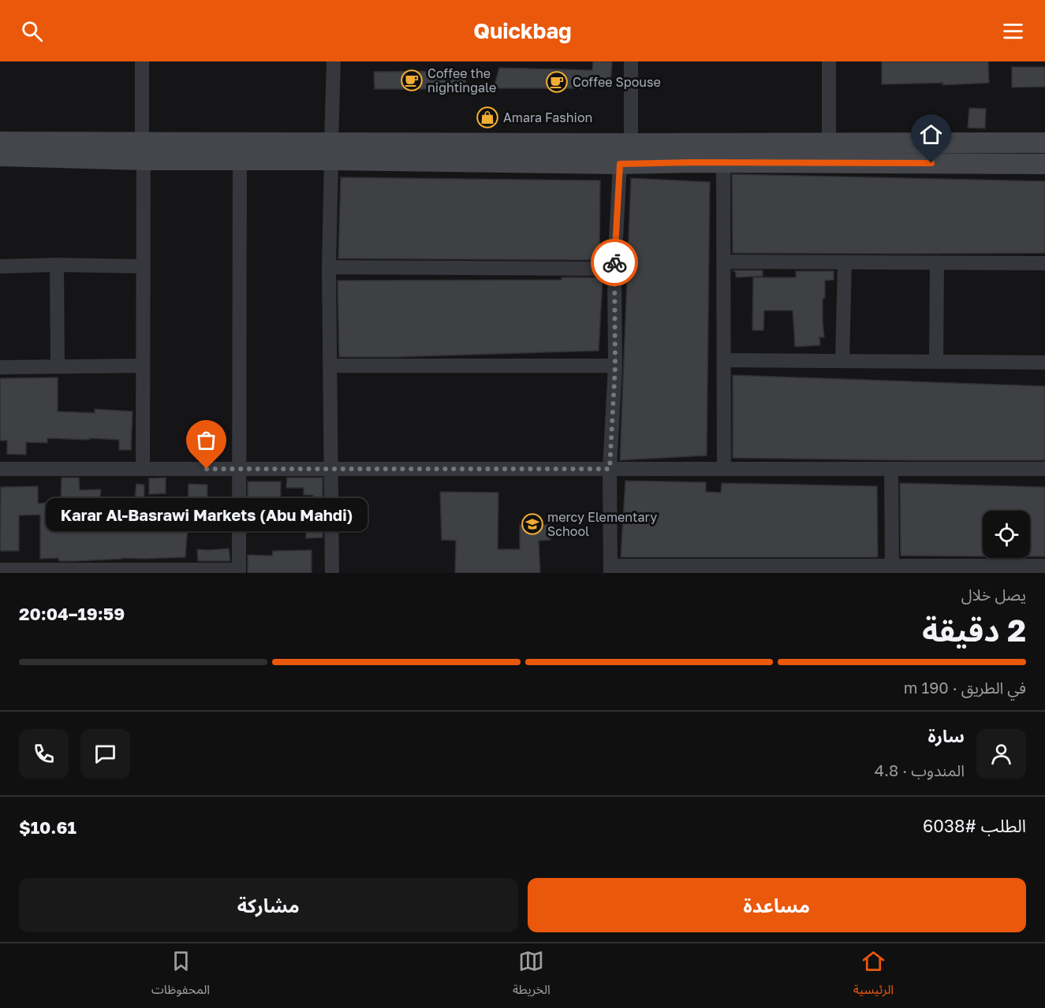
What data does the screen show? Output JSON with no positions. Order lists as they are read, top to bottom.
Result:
{
  "places": {
    "cafe": ["Coffee the nightingale", "Coffee Spouse"],
    "shop": ["Amara Fashion"],
    "other": ["Karar Al-Basrawi Markets (Abu Mahdi)"],
    "school or university": ["mercy Elementary School"]
  },
  "page": {
    "header": "Quickbag",
    "bubble": "Karar Al-Basrawi Markets (Abu Mahdi)",
    "heading": ["2 دقيقة", "يصل خلال", "19:59–20:04"],
    "panel": [
      "سارة",
      "المندوب · 4.8",
      "الطلب #6038",
      "$10.61"
    ],
    "bar": "في الطريق · 190 m",
    "buttons": ["مساعدة", "مشاركة"],
    "tabs": ["الرئيسية", "الخريطة", "المحفوظات"]
  }
}
